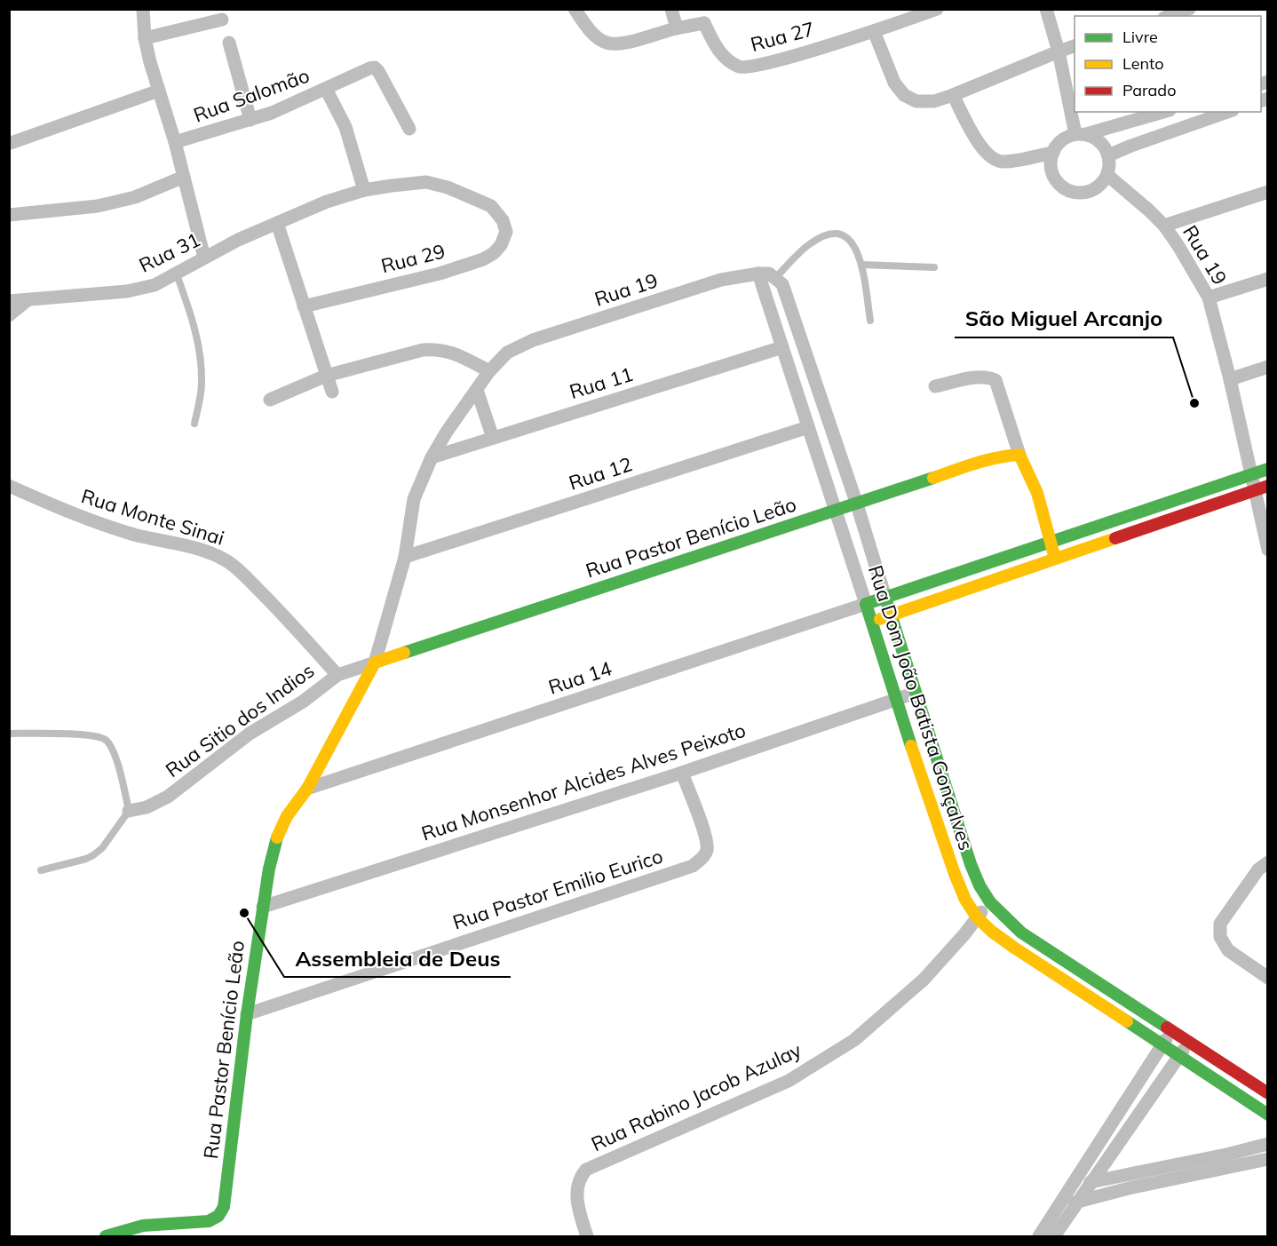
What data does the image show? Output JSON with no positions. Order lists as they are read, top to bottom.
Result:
{
  "streets": {
    "street": [
      "Rua 27",
      "Rua Salomão",
      "Rua 31",
      "Rua 19",
      "Rua 29",
      "Rua 11",
      "Rua 12",
      "Rua Monte Sinai",
      "Rua Pastor Benício Leão",
      "Rua 14",
      "Rua Dom João Batista Gonçalves",
      "Rua Sitio dos Indios",
      "Rua Monsenhor Alcides Alves Peixoto",
      "Rua Pastor Emilio Eurico",
      "Rua Rabino Jacob Azulay"
    ]
  },
  "crossings": [
    ["Rua 31", "Rua 29"],
    ["Rua 19", "Rua Pastor Benício Leão"],
    ["Rua 19", "Rua Dom João Batista Gonçalves"],
    ["Rua 11", "Rua Pastor Benício Leão"],
    ["Rua 11", "Rua Dom João Batista Gonçalves"],
    ["Rua 12", "Rua Pastor Benício Leão"],
    ["Rua 12", "Rua Dom João Batista Gonçalves"],
    ["Rua Monte Sinai", "Rua Sitio dos Indios"],
    ["Rua Pastor Benício Leão", "Rua 14"],
    ["Rua Pastor Benício Leão", "Rua Dom João Batista Gonçalves"],
    ["Rua Pastor Benício Leão", "Rua Sitio dos Indios"],
    ["Rua Pastor Benício Leão", "Rua Monsenhor Alcides Alves Peixoto"],
    ["Rua Pastor Benício Leão", "Rua Pastor Emilio Eurico"],
    ["Rua 14", "Rua Dom João Batista Gonçalves"],
    ["Rua Dom João Batista Gonçalves", "Rua Monsenhor Alcides Alves Peixoto"],
    ["Rua Dom João Batista Gonçalves", "Rua Rabino Jacob Azulay"],
    ["Rua Monsenhor Alcides Alves Peixoto", "Rua Pastor Emilio Eurico"]
  ],
  "places": ["São Miguel Arcanjo", "Assembleia de Deus"],
  "legend": ["Livre", "Lento", "Parado"]
}
